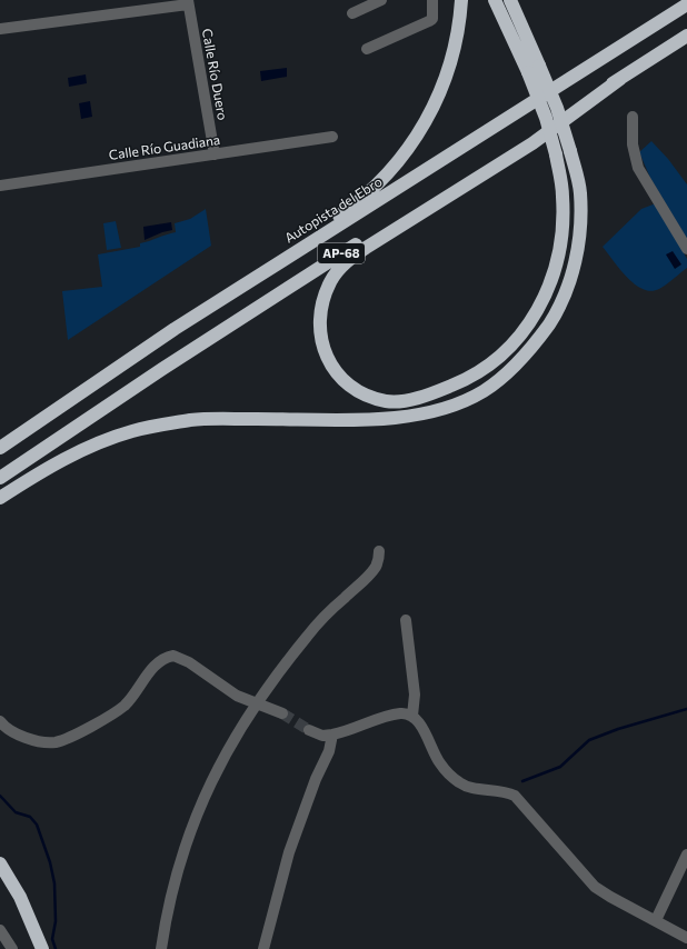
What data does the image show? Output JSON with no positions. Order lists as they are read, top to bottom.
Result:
{
  "streets": {
    "highway": ["Autopista del Ebro", "AP-68"],
    "street": ["Calle Río Duero", "Calle Río Guadiana"]
  },
  "crossings": [
    ["Calle Río Duero", "Calle Río Guadiana"]
  ]
}
